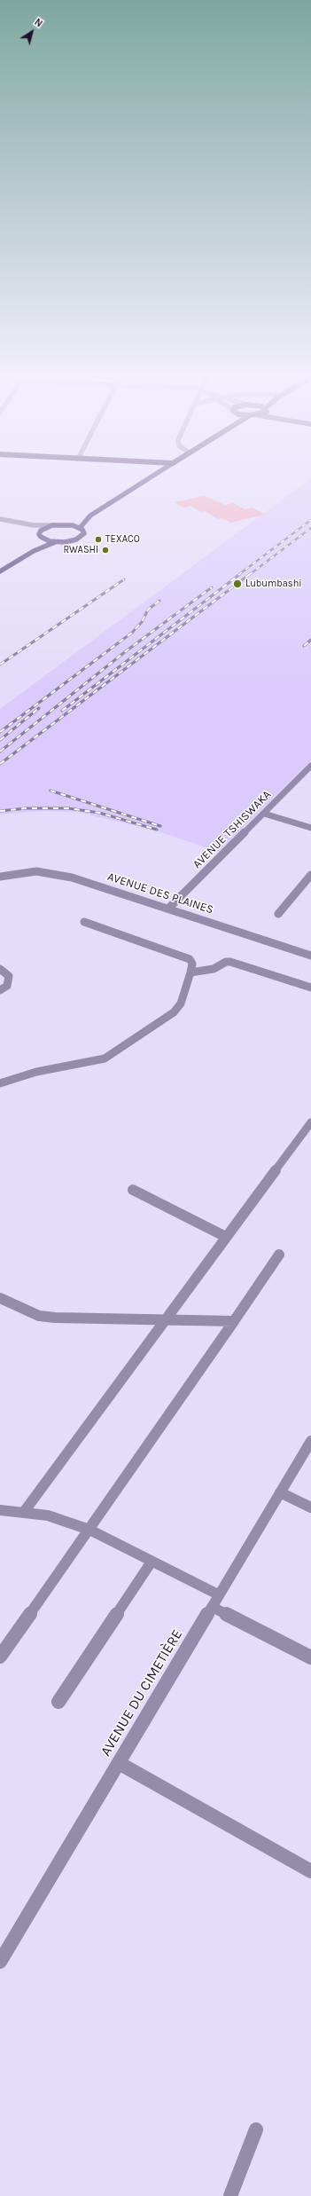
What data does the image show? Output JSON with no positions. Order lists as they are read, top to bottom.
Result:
{
  "streets": {
    "street": ["AVENUE TSHISWAKA", "AVENUE DES PLAINES", "AVENUE DU CIMETIÈRE"]
  },
  "crossings": [
    ["AVENUE TSHISWAKA", "AVENUE DES PLAINES"]
  ],
  "places": ["TEXACO", "RWASHI", "Lubumbashi"],
  "north": "top right"
}
